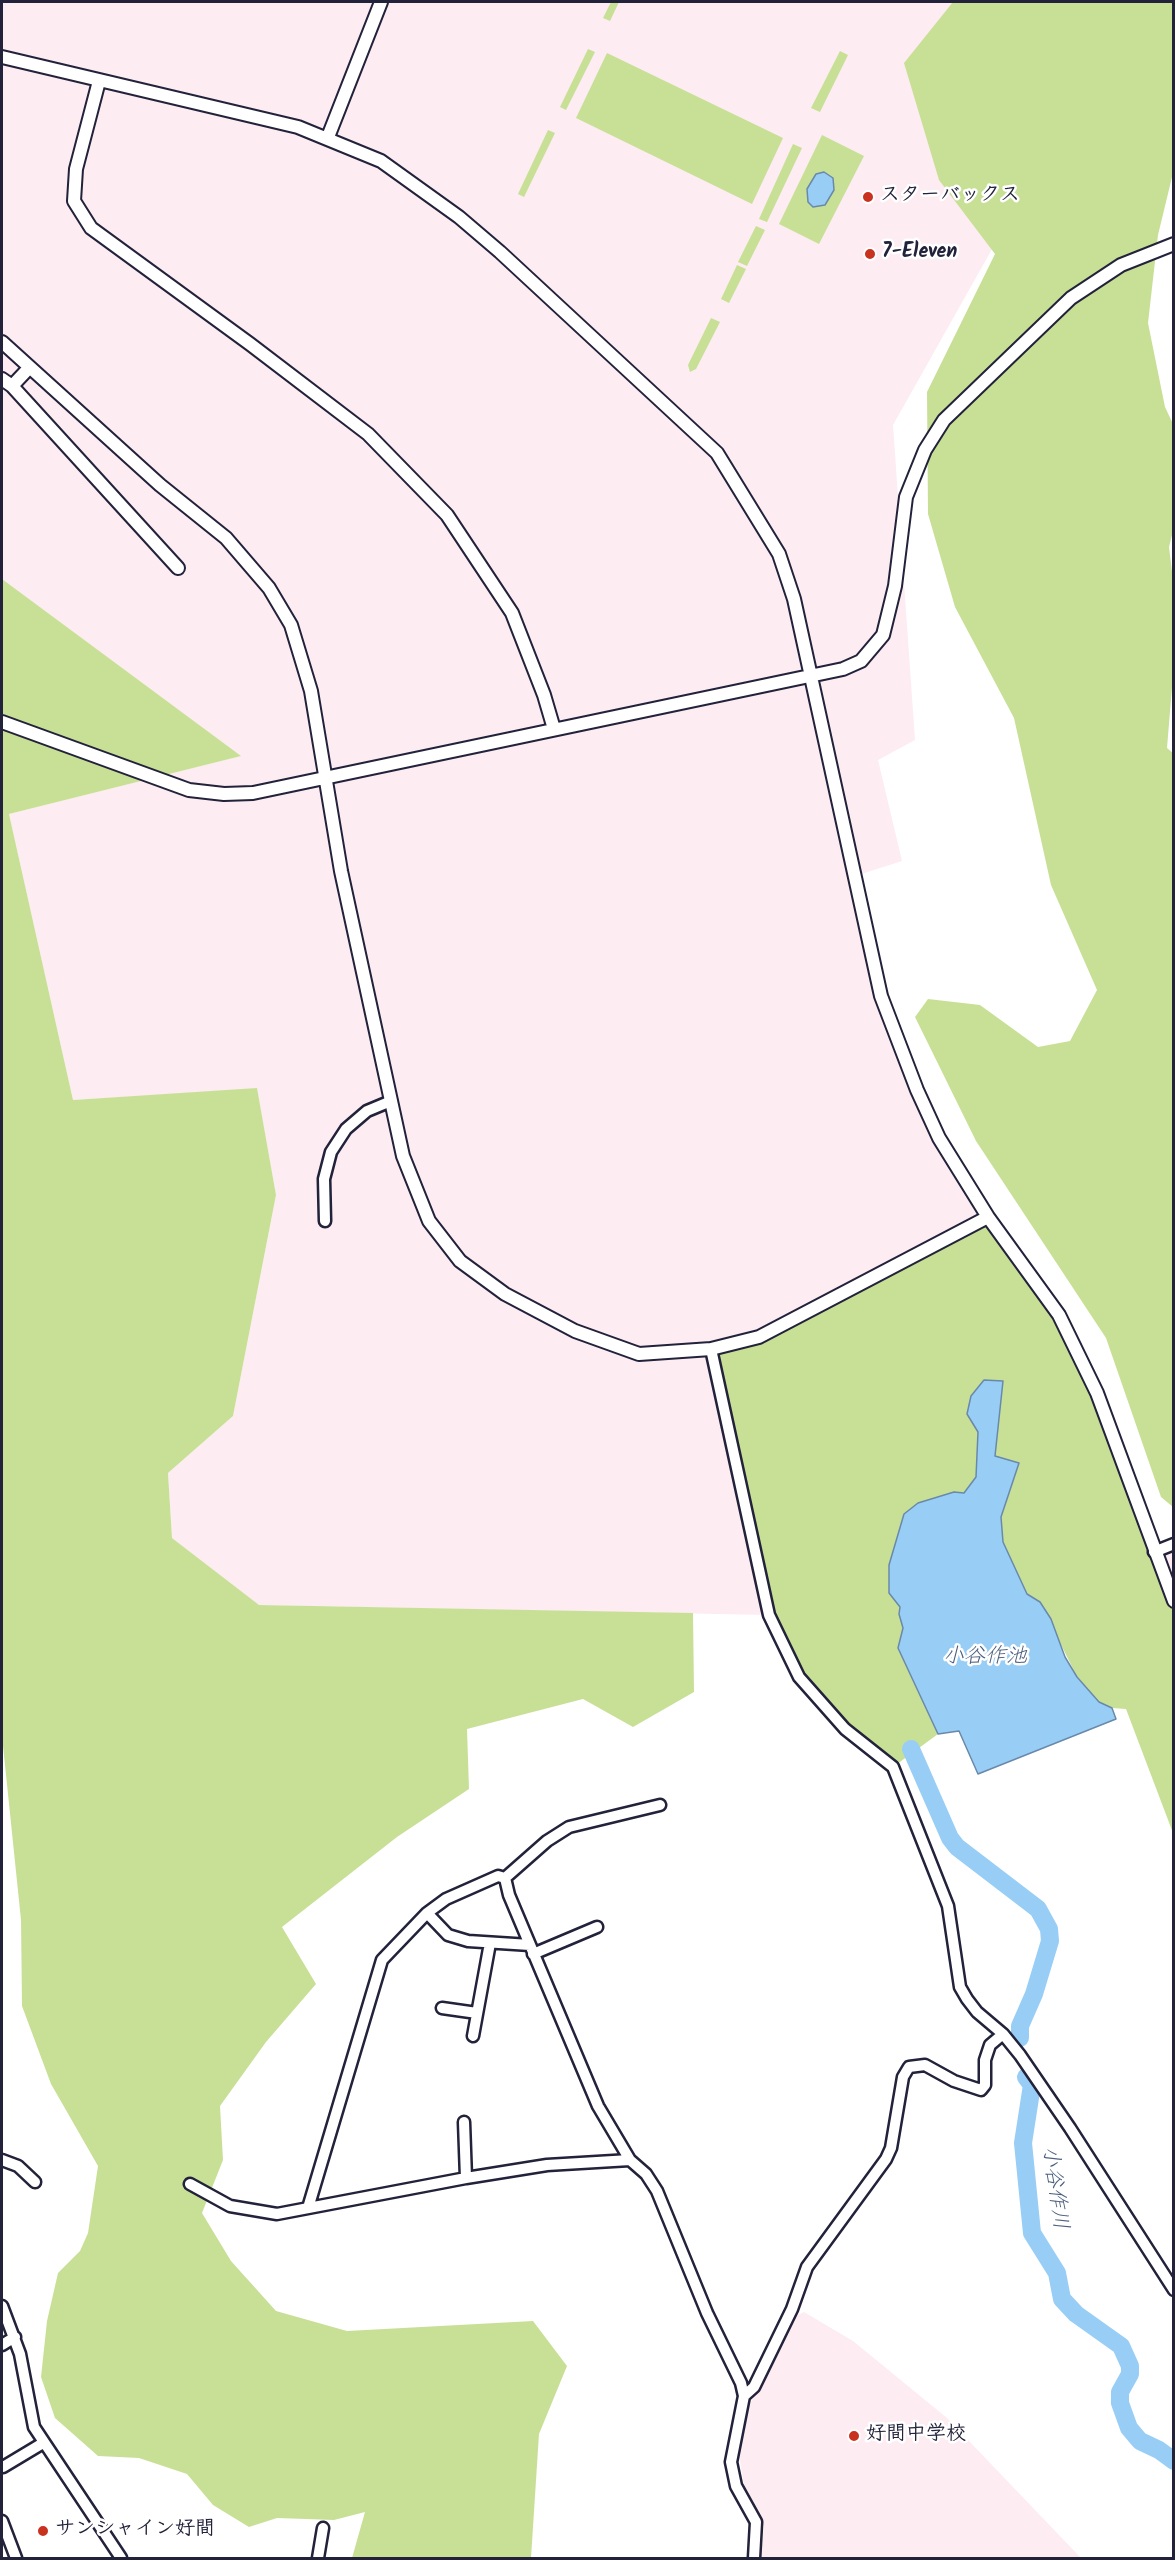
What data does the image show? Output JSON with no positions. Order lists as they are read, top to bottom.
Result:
{
  "water": ["小谷作池", "小谷作川"],
  "places": [
    "スターバックス",
    "7-Eleven",
    "好間中学校",
    "サンシャイン好間"
  ]
}
